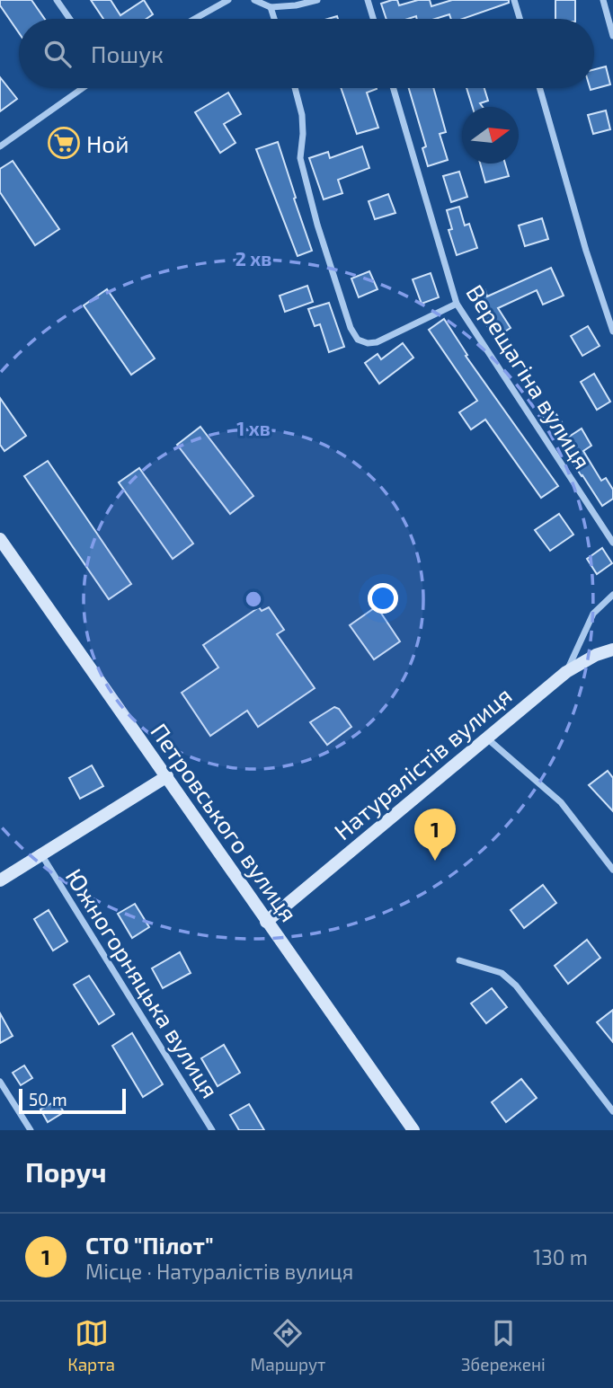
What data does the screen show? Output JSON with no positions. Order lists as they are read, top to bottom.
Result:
{
  "streets": {
    "main road": ["Натуралістів вулиця", "Петровського вулиця"],
    "street": ["Верещагіна вулиця", "Южногорняцька вулиця"]
  },
  "crossings": [
    ["Натуралістів вулиця", "Петровського вулиця"]
  ],
  "places": {
    "supermarket": ["Ной"]
  },
  "scale_bar": "50 m",
  "north": "right",
  "page": {
    "search": "Пошук",
    "pins": "1",
    "scale": "50 m",
    "heading": "Поруч",
    "list": [
      {
        "mark": "1",
        "name": "СТО \"Пілот\"",
        "note": "Місце · Натуралістів вулиця",
        "value": "130 m"
      }
    ],
    "nav": ["Карта", "Маршрут", "Збережені"]
  },
  "rings": ["2 хв", "1 хв"]
}
